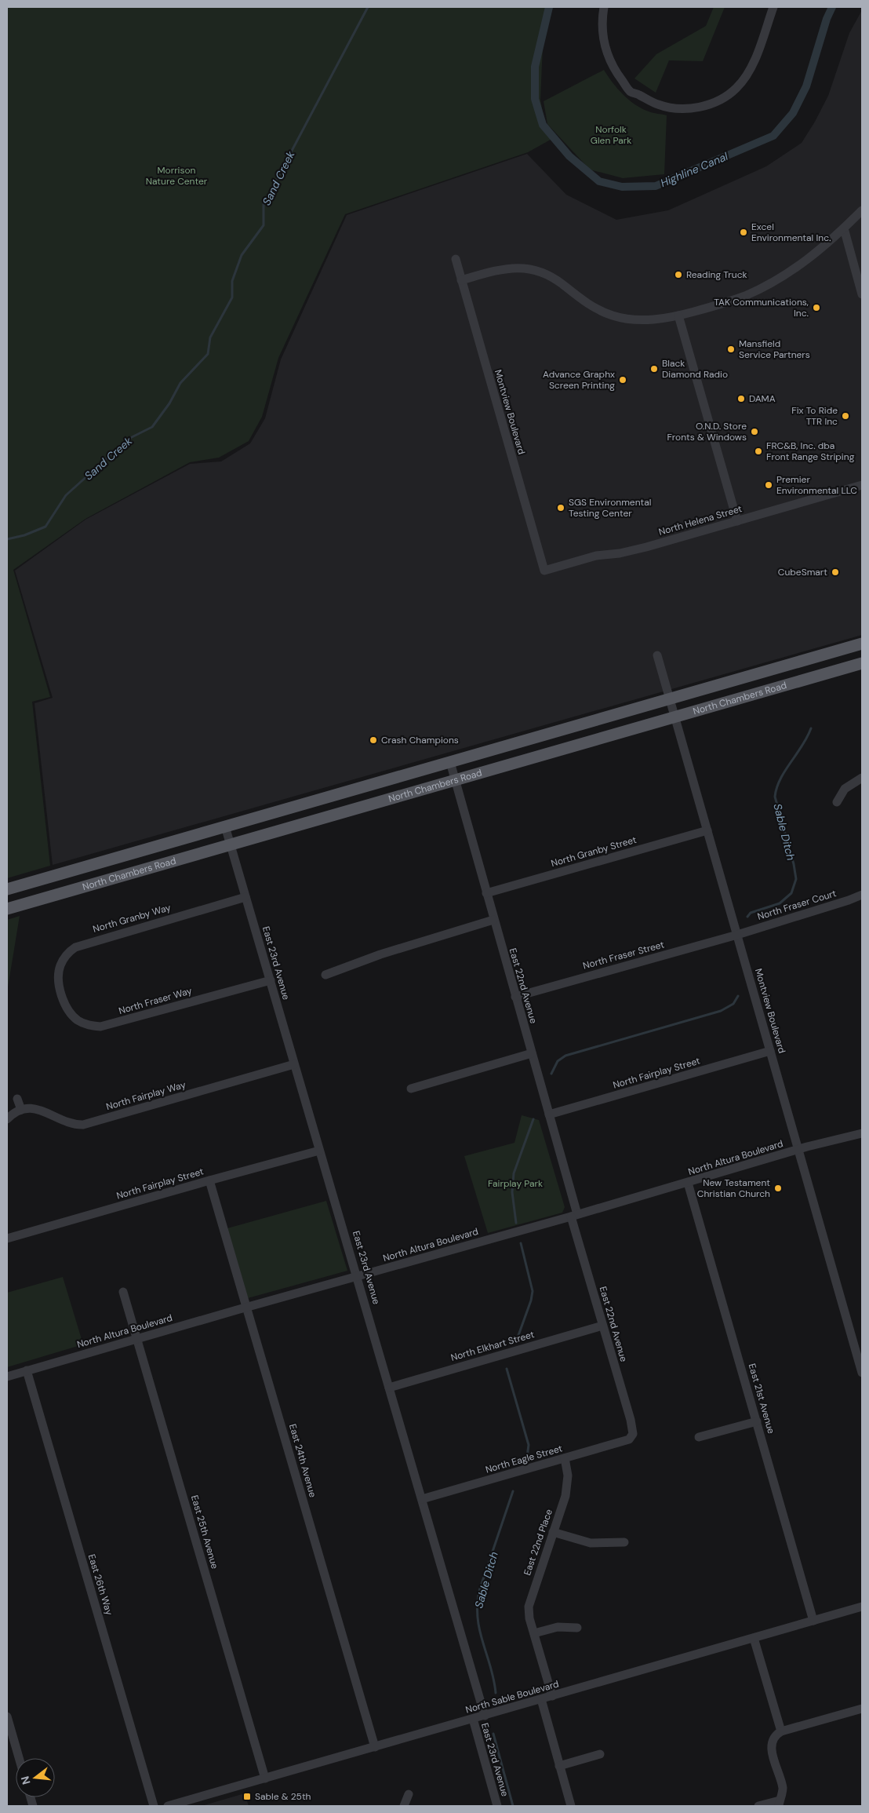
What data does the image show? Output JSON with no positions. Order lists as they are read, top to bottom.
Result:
{
  "streets": {
    "main road": ["North Chambers Road"],
    "street": [
      "Montview Boulevard",
      "North Helena Street",
      "North Granby Street",
      "North Fraser Court",
      "North Granby Way",
      "North Fraser Street",
      "East 23rd Avenue",
      "East 22nd Avenue",
      "North Fraser Way",
      "North Fairplay Street",
      "North Fairplay Way",
      "North Altura Boulevard",
      "North Elkhart Street",
      "East 21st Avenue",
      "North Eagle Street",
      "East 24th Avenue",
      "East 25th Avenue",
      "East 22nd Place",
      "East 26th Way",
      "North Sable Boulevard"
    ]
  },
  "crossings": [
    ["Montview Boulevard", "North Helena Street"],
    ["Montview Boulevard", "North Chambers Road"],
    ["Montview Boulevard", "North Granby Street"],
    ["Montview Boulevard", "North Fraser Court"],
    ["Montview Boulevard", "North Fraser Street"],
    ["Montview Boulevard", "North Fairplay Street"],
    ["Montview Boulevard", "North Altura Boulevard"],
    ["North Chambers Road", "East 23rd Avenue"],
    ["North Chambers Road", "East 22nd Avenue"],
    ["North Granby Street", "East 22nd Avenue"],
    ["North Fraser Court", "North Fraser Street"],
    ["North Granby Way", "East 23rd Avenue"],
    ["North Granby Way", "North Fraser Way"],
    ["North Fraser Street", "East 22nd Avenue"],
    ["East 23rd Avenue", "North Fraser Way"],
    ["East 23rd Avenue", "North Fairplay Street"],
    ["East 23rd Avenue", "North Fairplay Way"],
    ["East 23rd Avenue", "North Altura Boulevard"],
    ["East 23rd Avenue", "North Elkhart Street"],
    ["East 23rd Avenue", "North Eagle Street"],
    ["East 23rd Avenue", "North Sable Boulevard"],
    ["East 22nd Avenue", "North Fairplay Street"],
    ["East 22nd Avenue", "North Altura Boulevard"],
    ["East 22nd Avenue", "North Elkhart Street"],
    ["East 22nd Avenue", "North Eagle Street"],
    ["North Fairplay Street", "East 24th Avenue"],
    ["North Altura Boulevard", "East 21st Avenue"],
    ["North Altura Boulevard", "East 24th Avenue"],
    ["North Altura Boulevard", "East 25th Avenue"],
    ["North Altura Boulevard", "East 26th Way"],
    ["East 21st Avenue", "North Sable Boulevard"],
    ["North Eagle Street", "East 22nd Place"],
    ["East 24th Avenue", "North Sable Boulevard"],
    ["East 25th Avenue", "North Sable Boulevard"],
    ["East 22nd Place", "North Sable Boulevard"]
  ],
  "water": ["Highline Canal", "Sand Creek", "Sable Ditch"],
  "parks": ["Norfolk Glen Park", "Morrison Nature Center", "Fairplay Park"],
  "places": {
    "other": [
      "Excel Environmental Inc.",
      "Reading Truck",
      "TAK Communications, Inc.",
      "Mansfield Service Partners",
      "Black Diamond Radio",
      "Advance Graphx Screen Printing",
      "DAMA",
      "Fix To Ride TTR Inc",
      "O.N.D. Store Fronts & Windows",
      "FRC&B, Inc. dba Front Range Striping",
      "Premier Environmental LLC",
      "SGS Environmental Testing Center",
      "CubeSmart",
      "Crash Champions",
      "New Testament Christian Church"
    ],
    "transit": ["Sable & 25th"]
  },
  "north": "left"
}
